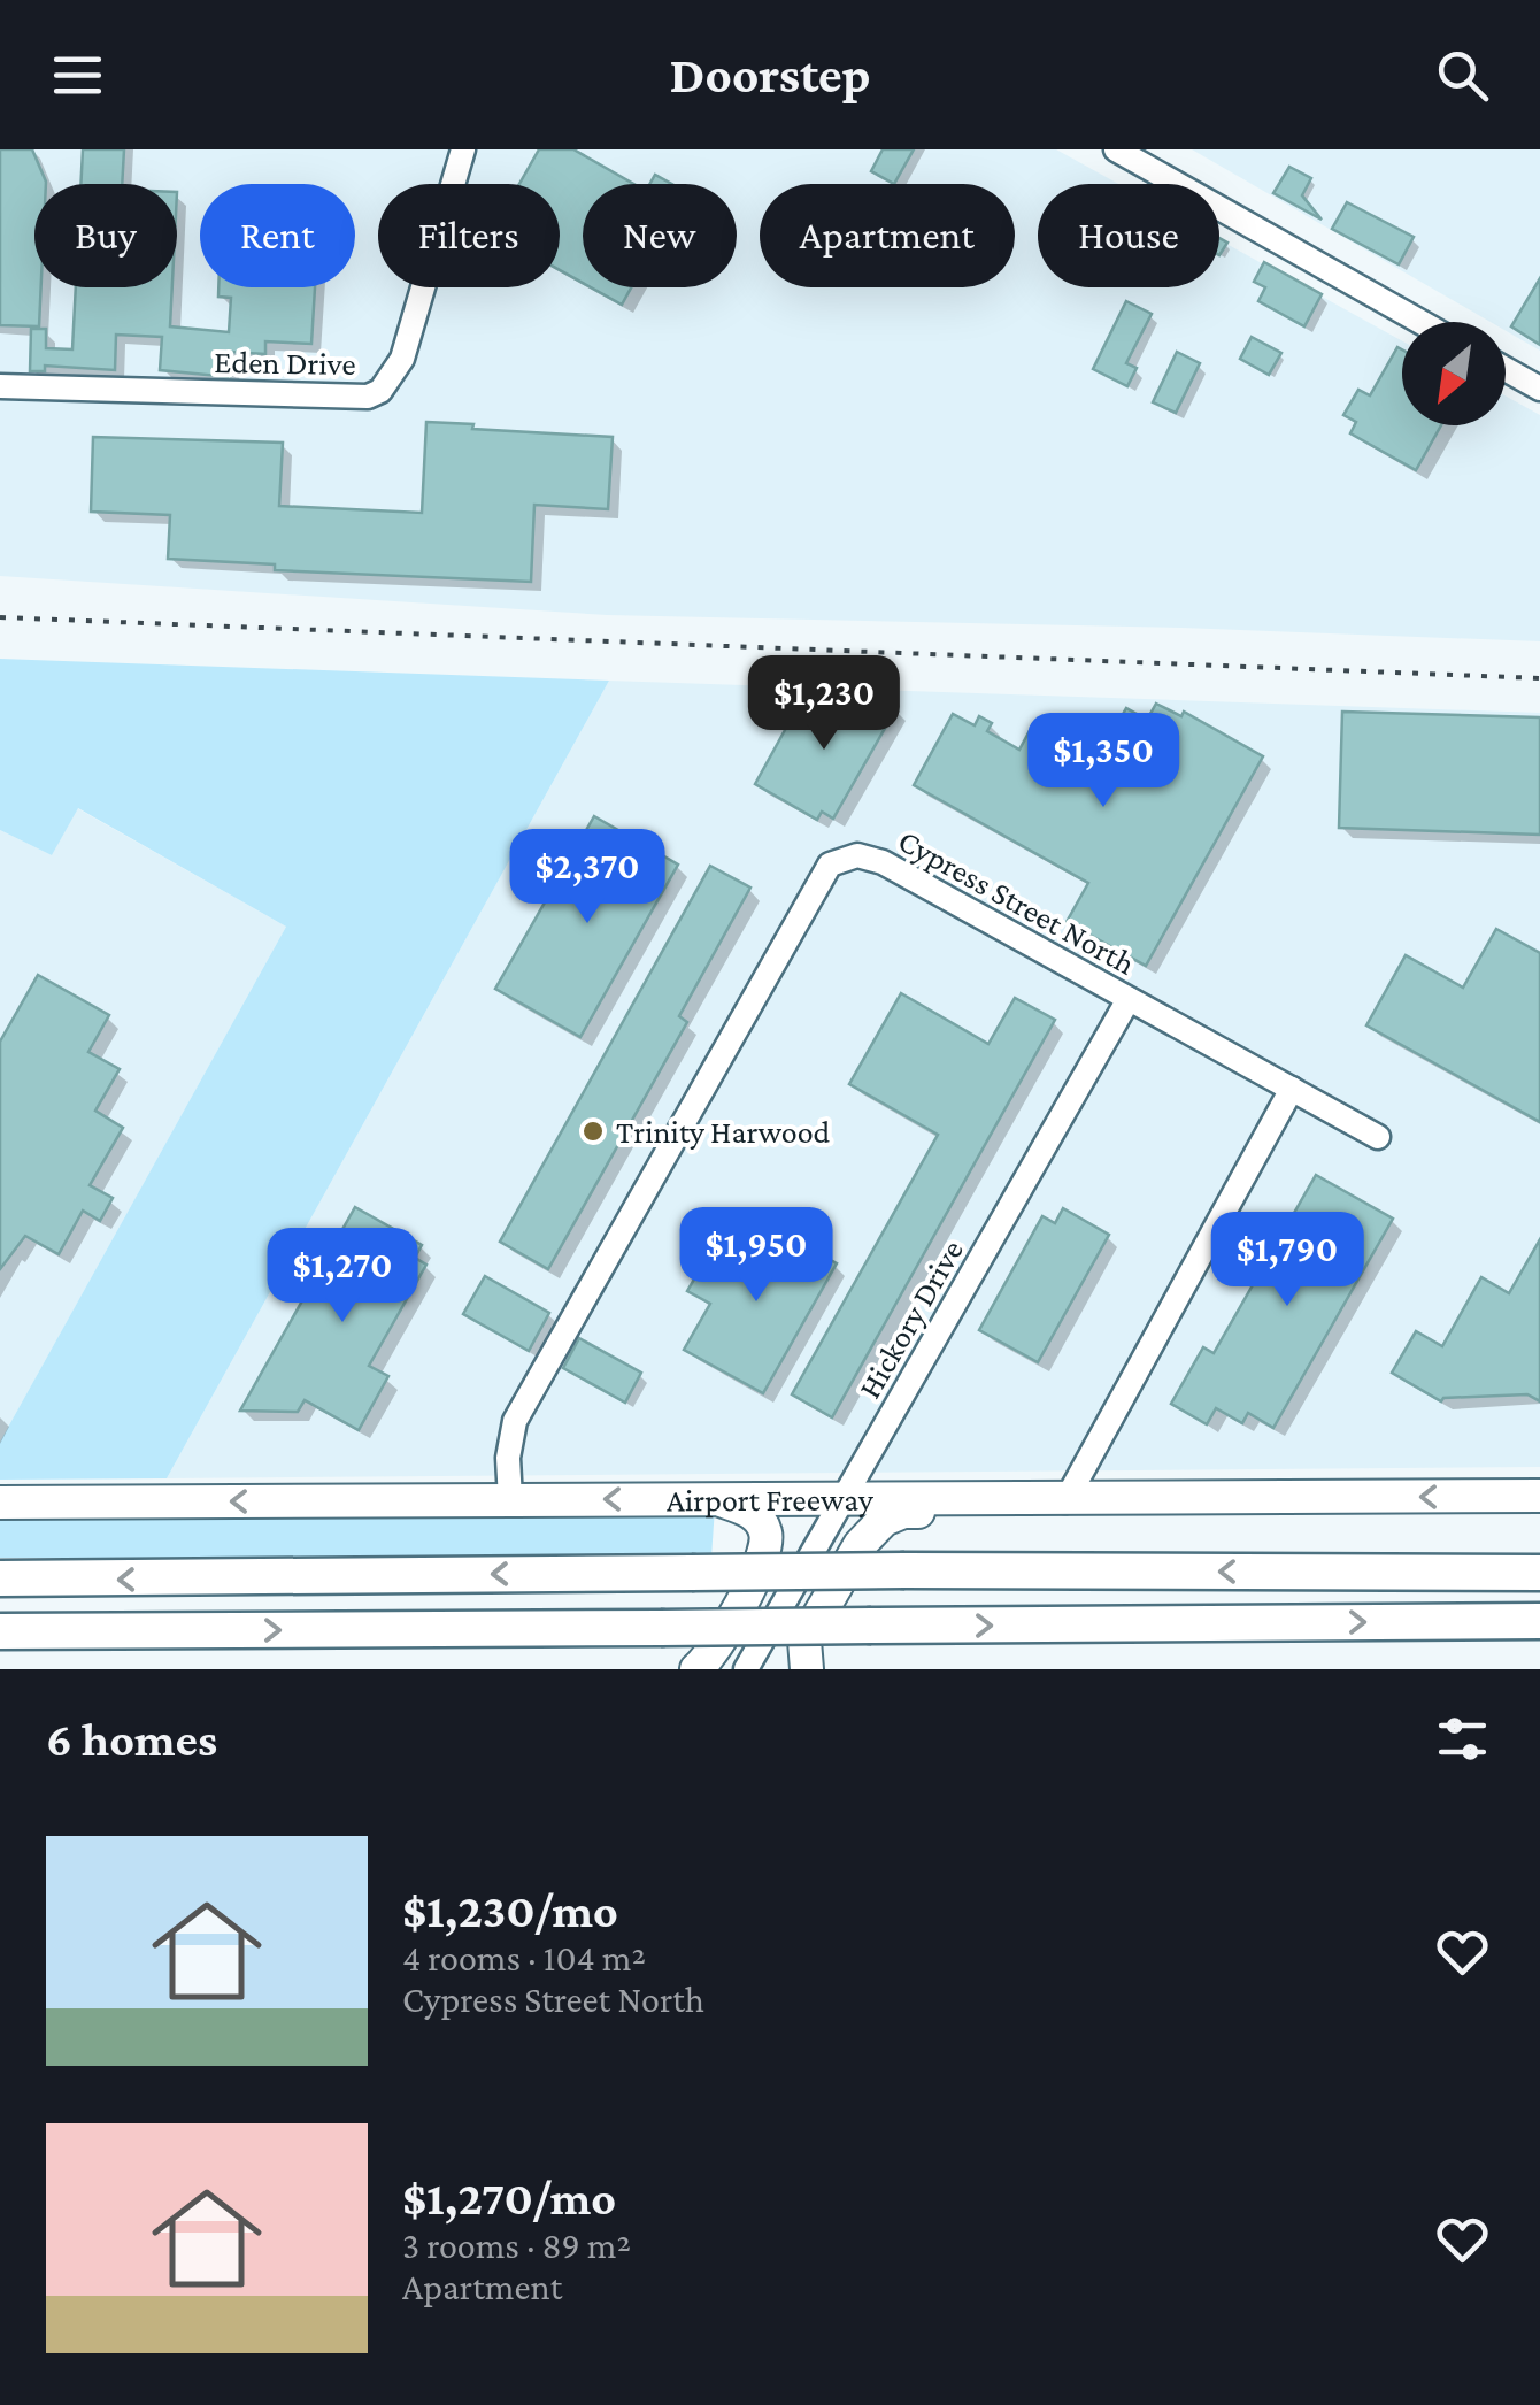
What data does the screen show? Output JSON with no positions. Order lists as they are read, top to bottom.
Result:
{
  "streets": {
    "main road": ["Airport Freeway"],
    "street": ["Eden Drive", "Cypress Street North", "Hickory Drive"]
  },
  "crossings": [
    ["Cypress Street North", "Hickory Drive"],
    ["Cypress Street North", "Airport Freeway"],
    ["Hickory Drive", "Airport Freeway"]
  ],
  "one_way": ["Airport Freeway"],
  "places": ["Trinity Harwood"],
  "north": "bottom left",
  "page": {
    "header": "Doorstep",
    "chip": [
      "Buy",
      "Rent",
      "Filters",
      "New",
      "Apartment",
      "House"
    ],
    "price": [
      "$1,230",
      "$1,350",
      "$2,370",
      "$1,950",
      "$1,790",
      "$1,270"
    ],
    "heading": "6 homes",
    "list": [
      {
        "name": "$1,230/mo",
        "note": "4 rooms · 104 m² · Cypress Street North"
      },
      {
        "name": "$1,270/mo",
        "note": "3 rooms · 89 m² · Apartment"
      }
    ]
  }
}
